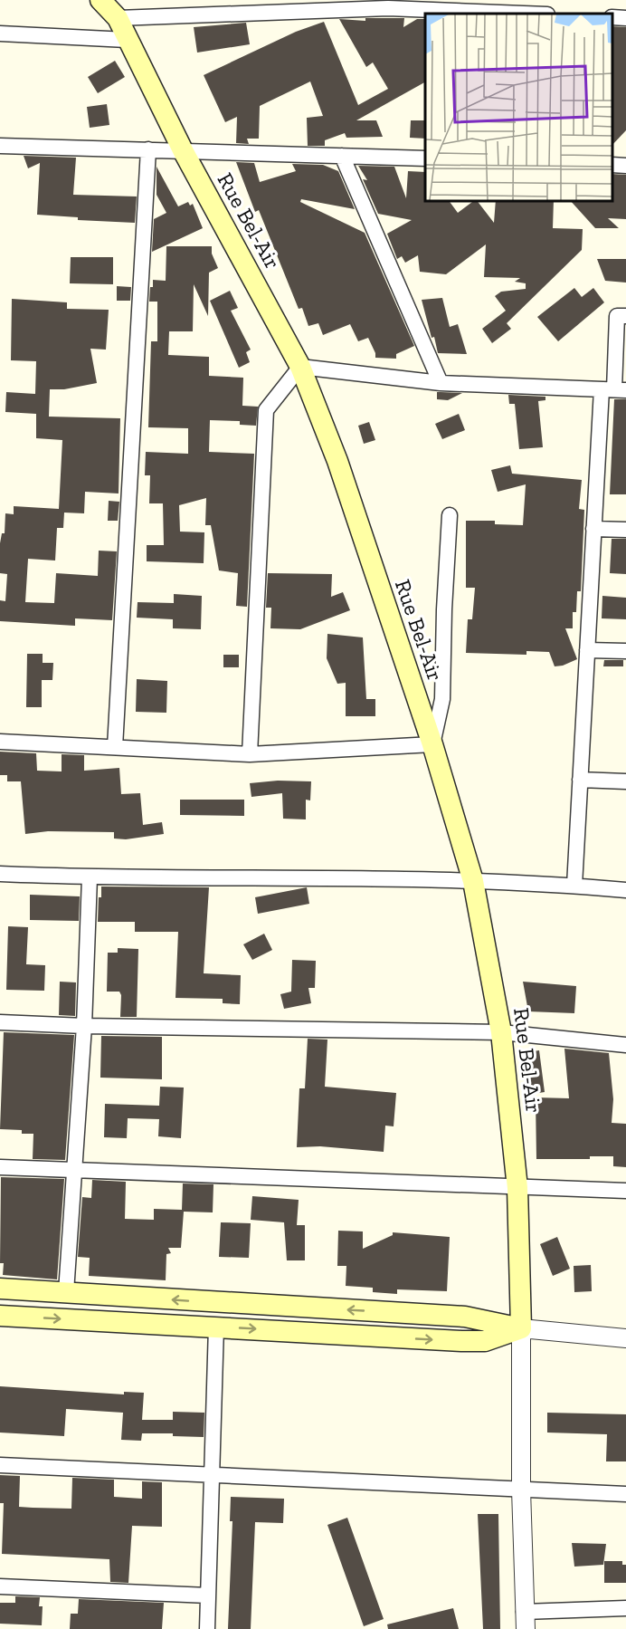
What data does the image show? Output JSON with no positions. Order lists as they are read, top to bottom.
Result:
{
  "streets": {
    "main road": ["Rue Bel-Air"]
  }
}
